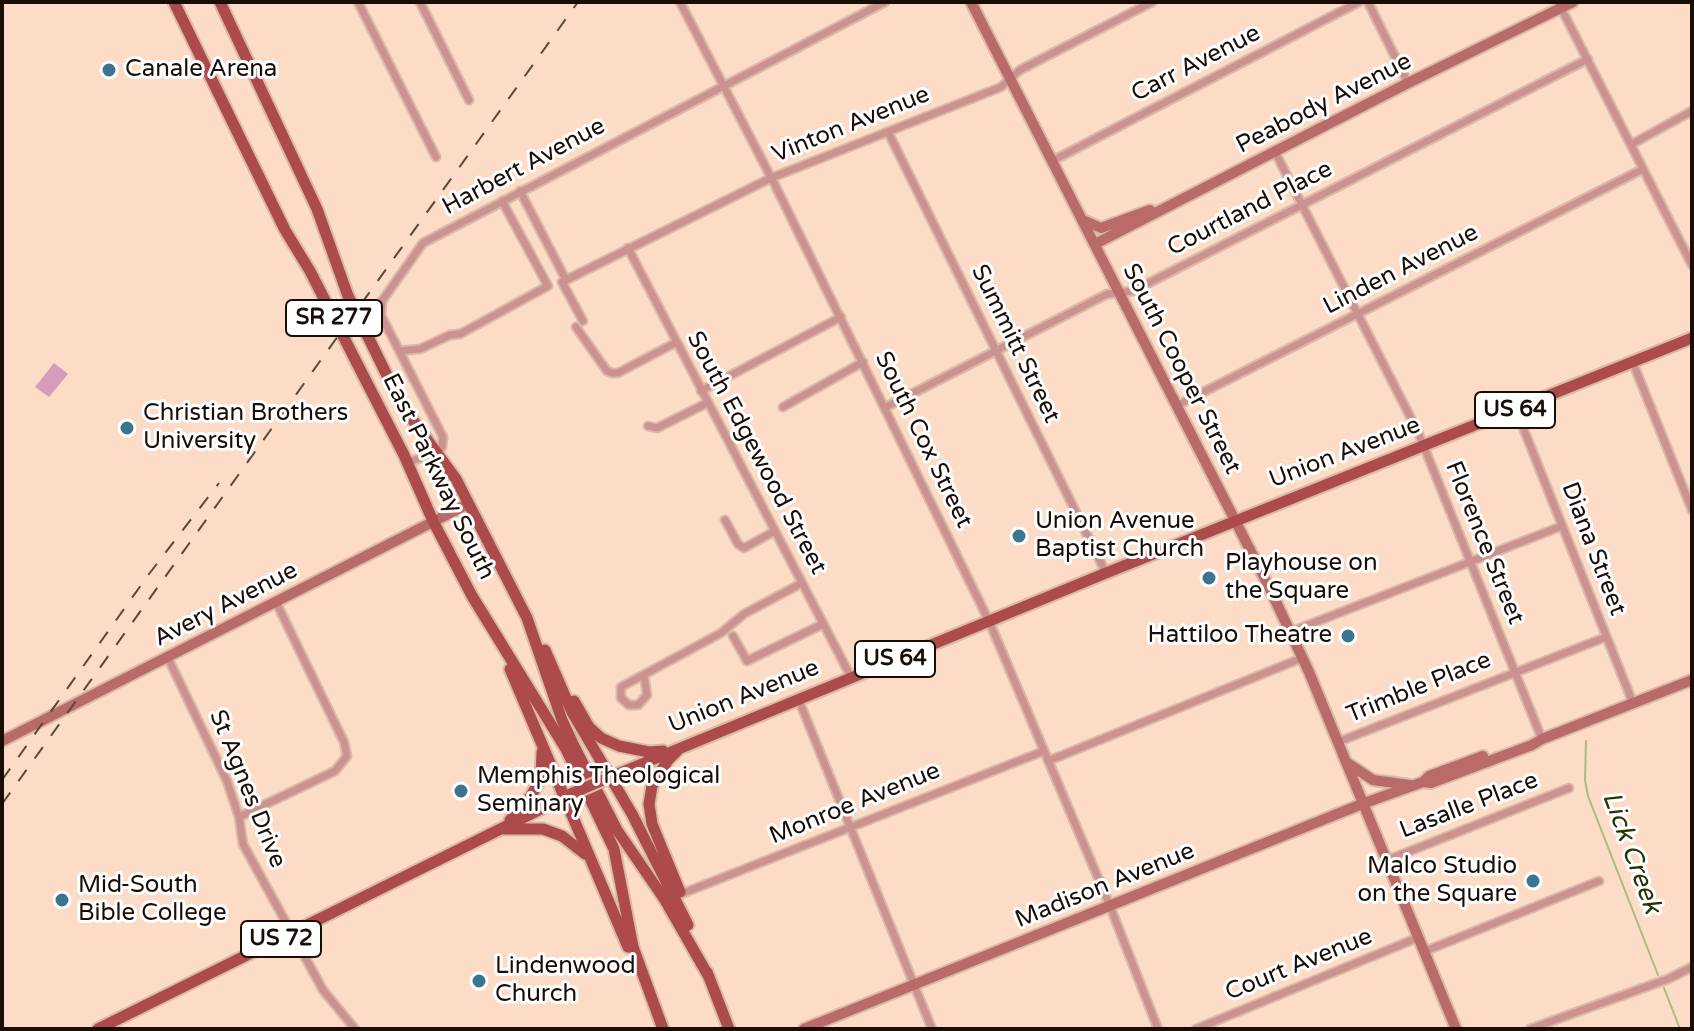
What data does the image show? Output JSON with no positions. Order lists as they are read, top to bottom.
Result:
{
  "streets": {
    "main road": [
      "SR 277",
      "US 64",
      "Union Avenue",
      "East Parkway South",
      "US 72"
    ],
    "street": [
      "Carr Avenue",
      "Peabody Avenue",
      "Vinton Avenue",
      "Harbert Avenue",
      "Courtland Place",
      "Linden Avenue",
      "Summitt Street",
      "South Cooper Street",
      "South Cox Street",
      "South Edgewood Street",
      "Florence Street",
      "Diana Street",
      "Avery Avenue",
      "Trimble Place",
      "St Agnes Drive",
      "Monroe Avenue",
      "Lasalle Place",
      "Madison Avenue",
      "Court Avenue"
    ]
  },
  "crossings": [
    ["Carr Avenue", "South Cooper Street"],
    ["Peabody Avenue", "South Cooper Street"],
    ["Peabody Avenue", "Florence Street"],
    ["Vinton Avenue", "Summitt Street"],
    ["Vinton Avenue", "South Cooper Street"],
    ["Vinton Avenue", "South Cox Street"],
    ["Vinton Avenue", "South Edgewood Street"],
    ["Harbert Avenue", "South Cox Street"],
    ["Harbert Avenue", "East Parkway South"],
    ["Courtland Place", "Summitt Street"],
    ["Courtland Place", "South Cooper Street"],
    ["Courtland Place", "South Cox Street"],
    ["Courtland Place", "Florence Street"],
    ["Linden Avenue", "South Cooper Street"],
    ["Linden Avenue", "Florence Street"],
    ["Summitt Street", "Union Avenue"],
    ["South Cooper Street", "Union Avenue"],
    ["South Cooper Street", "Trimble Place"],
    ["South Cooper Street", "Lasalle Place"],
    ["South Cooper Street", "Madison Avenue"],
    ["South Cooper Street", "Court Avenue"],
    ["US 64", "Union Avenue"],
    ["US 64", "East Parkway South"],
    ["US 64", "Monroe Avenue"],
    ["South Cox Street", "Union Avenue"],
    ["South Cox Street", "Monroe Avenue"],
    ["South Cox Street", "Madison Avenue"],
    ["South Edgewood Street", "Union Avenue"],
    ["Union Avenue", "Florence Street"],
    ["Union Avenue", "Diana Street"],
    ["Union Avenue", "St Agnes Drive"],
    ["East Parkway South", "Avery Avenue"],
    ["Florence Street", "Trimble Place"],
    ["Florence Street", "Madison Avenue"],
    ["Diana Street", "Trimble Place"],
    ["Diana Street", "Madison Avenue"],
    ["Avery Avenue", "St Agnes Drive"]
  ],
  "water": ["Lick Creek"],
  "places": [
    "Canale Arena",
    "Christian Brothers University",
    "Union Avenue Baptist Church",
    "Playhouse on the Square",
    "Hattiloo Theatre",
    "Memphis Theological Seminary",
    "Malco Studio on the Square",
    "Mid-South Bible College",
    "Lindenwood Church"
  ]
}
